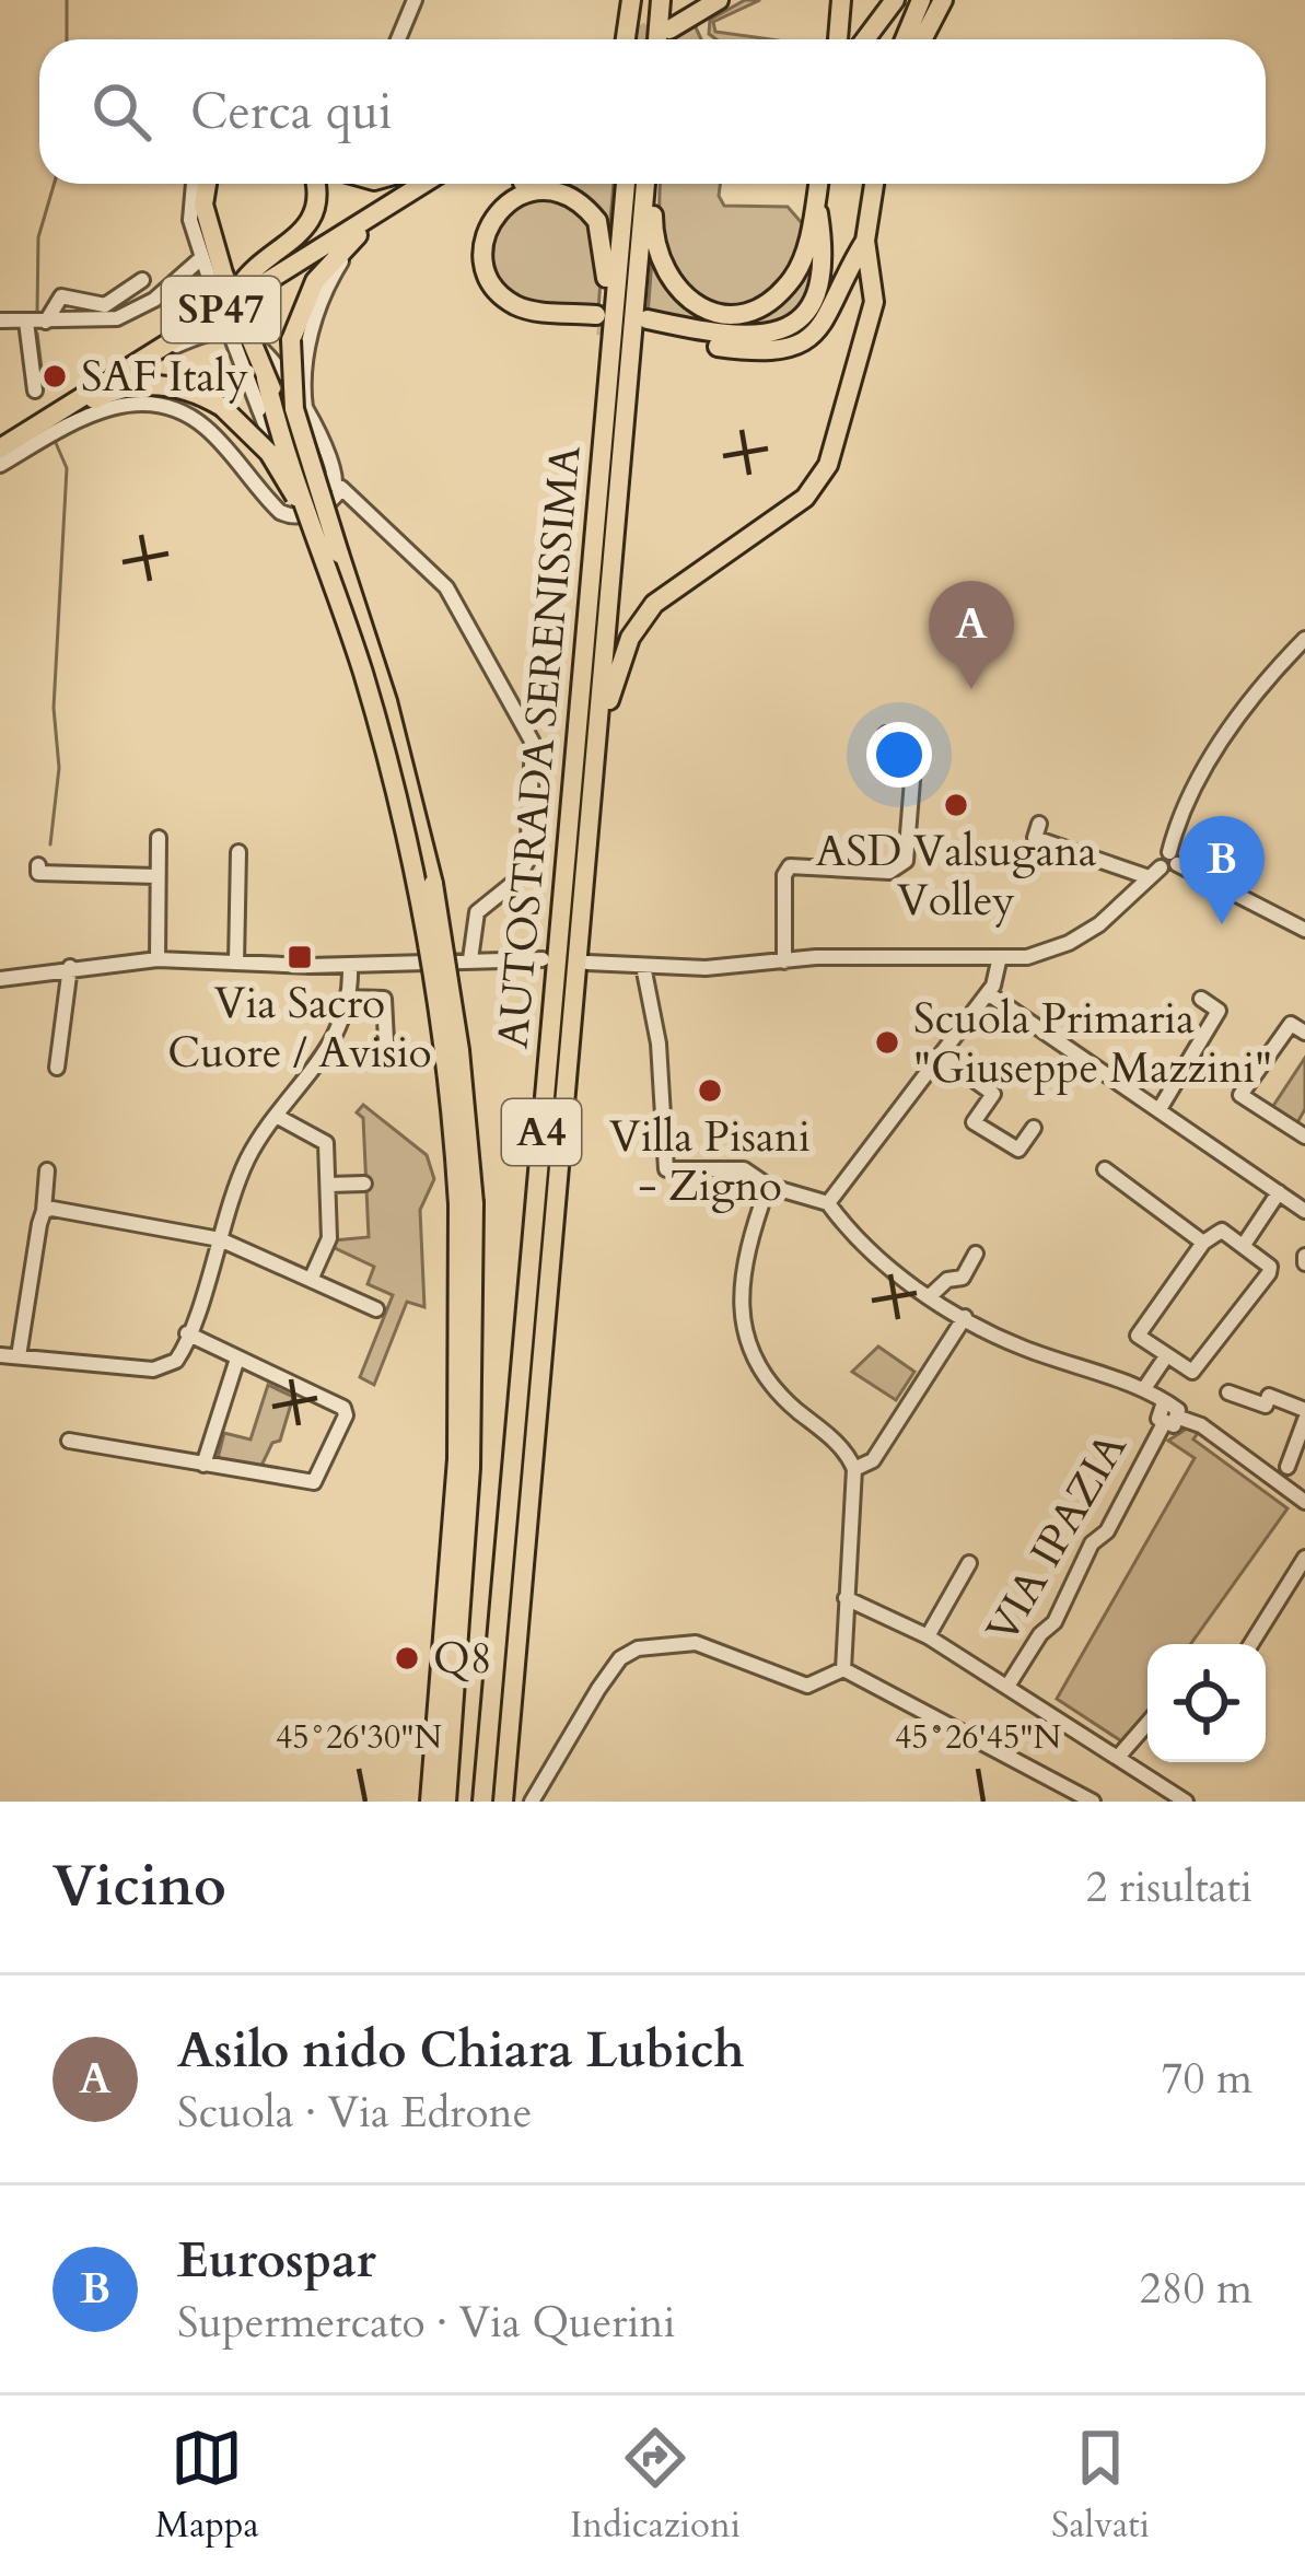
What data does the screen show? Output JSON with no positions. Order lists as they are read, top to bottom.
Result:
{
  "streets": {
    "highway": ["SP47", "AUTOSTRADA SERENISSIMA", "A4"],
    "street": ["VIA IPAZIA"]
  },
  "places": {
    "other": [
      "SAF Italy",
      "ASD Valsugana Volley",
      "Scuola Primaria \"Giuseppe Mazzini\"",
      "Villa Pisani - Zigno",
      "Q8"
    ],
    "transit": ["Via Sacro Cuore / Avisio"]
  },
  "page": {
    "search": "Cerca qui",
    "pins": ["A", "B"],
    "heading": ["Vicino", "2 risultati"],
    "list": [
      {
        "mark": "A",
        "name": "Asilo nido Chiara Lubich",
        "note": "Scuola · Via Edrone",
        "value": "70 m"
      },
      {
        "mark": "B",
        "name": "Eurospar",
        "note": "Supermercato · Via Querini",
        "value": "280 m"
      }
    ],
    "nav": ["Mappa", "Indicazioni", "Salvati"]
  },
  "coordinates": ["45°26'30\"N", "45°26'45\"N"]
}
